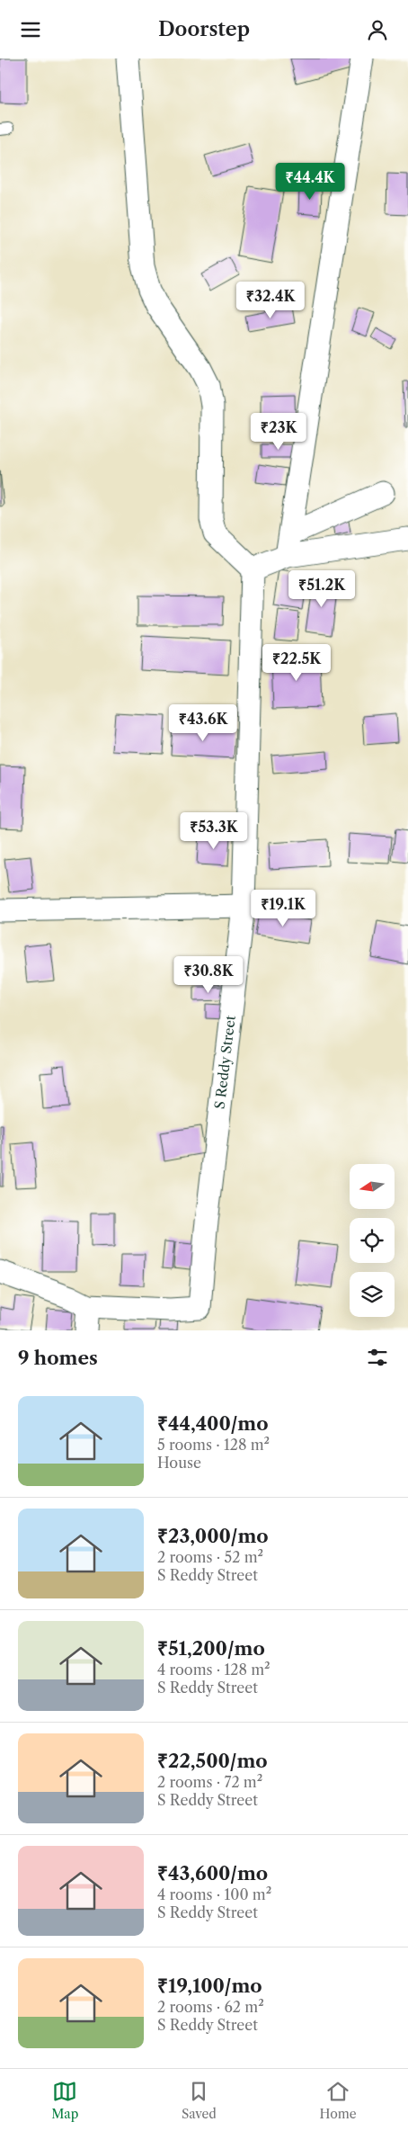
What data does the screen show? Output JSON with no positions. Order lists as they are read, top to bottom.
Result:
{
  "streets": {
    "street": ["S Reddy Street"]
  },
  "north": "left",
  "page": {
    "header": "Doorstep",
    "price": [
      "₹44.4K",
      "₹32.4K",
      "₹23K",
      "₹51.2K",
      "₹22.5K",
      "₹43.6K",
      "₹53.3K",
      "₹19.1K",
      "₹30.8K"
    ],
    "heading": "9 homes",
    "list": [
      {
        "name": "₹44,400/mo",
        "note": "5 rooms · 128 m² · House"
      },
      {
        "name": "₹23,000/mo",
        "note": "2 rooms · 52 m² · S Reddy Street"
      },
      {
        "name": "₹51,200/mo",
        "note": "4 rooms · 128 m² · S Reddy Street"
      },
      {
        "name": "₹22,500/mo",
        "note": "2 rooms · 72 m² · S Reddy Street"
      },
      {
        "name": "₹43,600/mo",
        "note": "4 rooms · 100 m² · S Reddy Street"
      },
      {
        "name": "₹19,100/mo",
        "note": "2 rooms · 62 m² · S Reddy Street"
      }
    ],
    "tabs": ["Map", "Saved", "Home"]
  }
}
